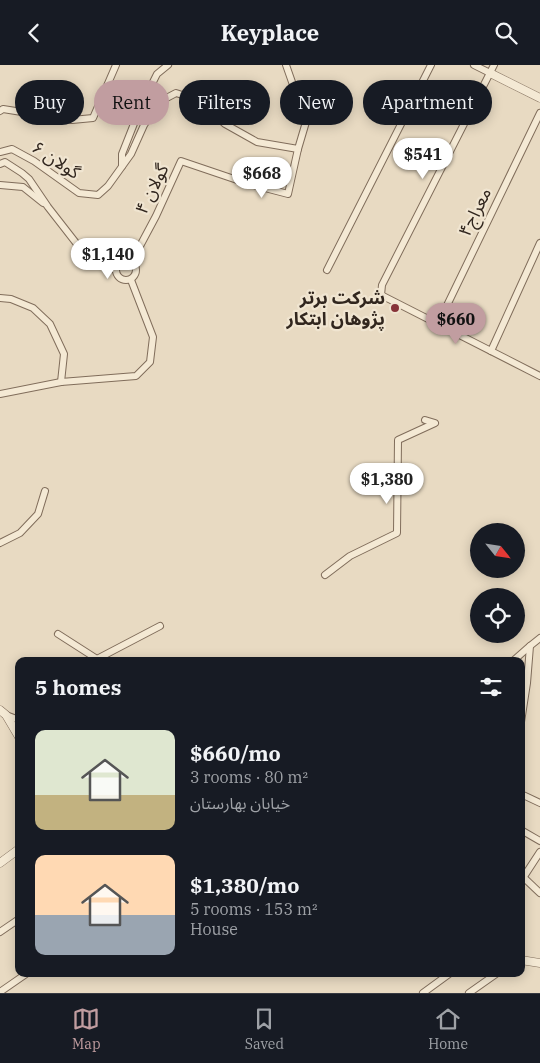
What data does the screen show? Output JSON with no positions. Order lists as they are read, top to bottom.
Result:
{
  "streets": {
    "street": ["گولان ۶", "گولان ۴", "معراج۴"]
  },
  "crossings": [
    ["گولان ۶", "گولان ۴"]
  ],
  "places": ["شرکت برتر پژوهان ابتکار"],
  "north": "bottom right",
  "page": {
    "header": "Keyplace",
    "chip": [
      "Buy",
      "Rent",
      "Filters",
      "New",
      "Apartment"
    ],
    "price": [
      "$541",
      "$668",
      "$1,140",
      "$660",
      "$1,380"
    ],
    "heading": "5 homes",
    "list": [
      {
        "name": "$660/mo",
        "note": "3 rooms · 80 m² · خیابان بهارستان"
      },
      {
        "name": "$1,380/mo",
        "note": "5 rooms · 153 m² · House"
      }
    ],
    "tabs": ["Map", "Saved", "Home"]
  }
}
